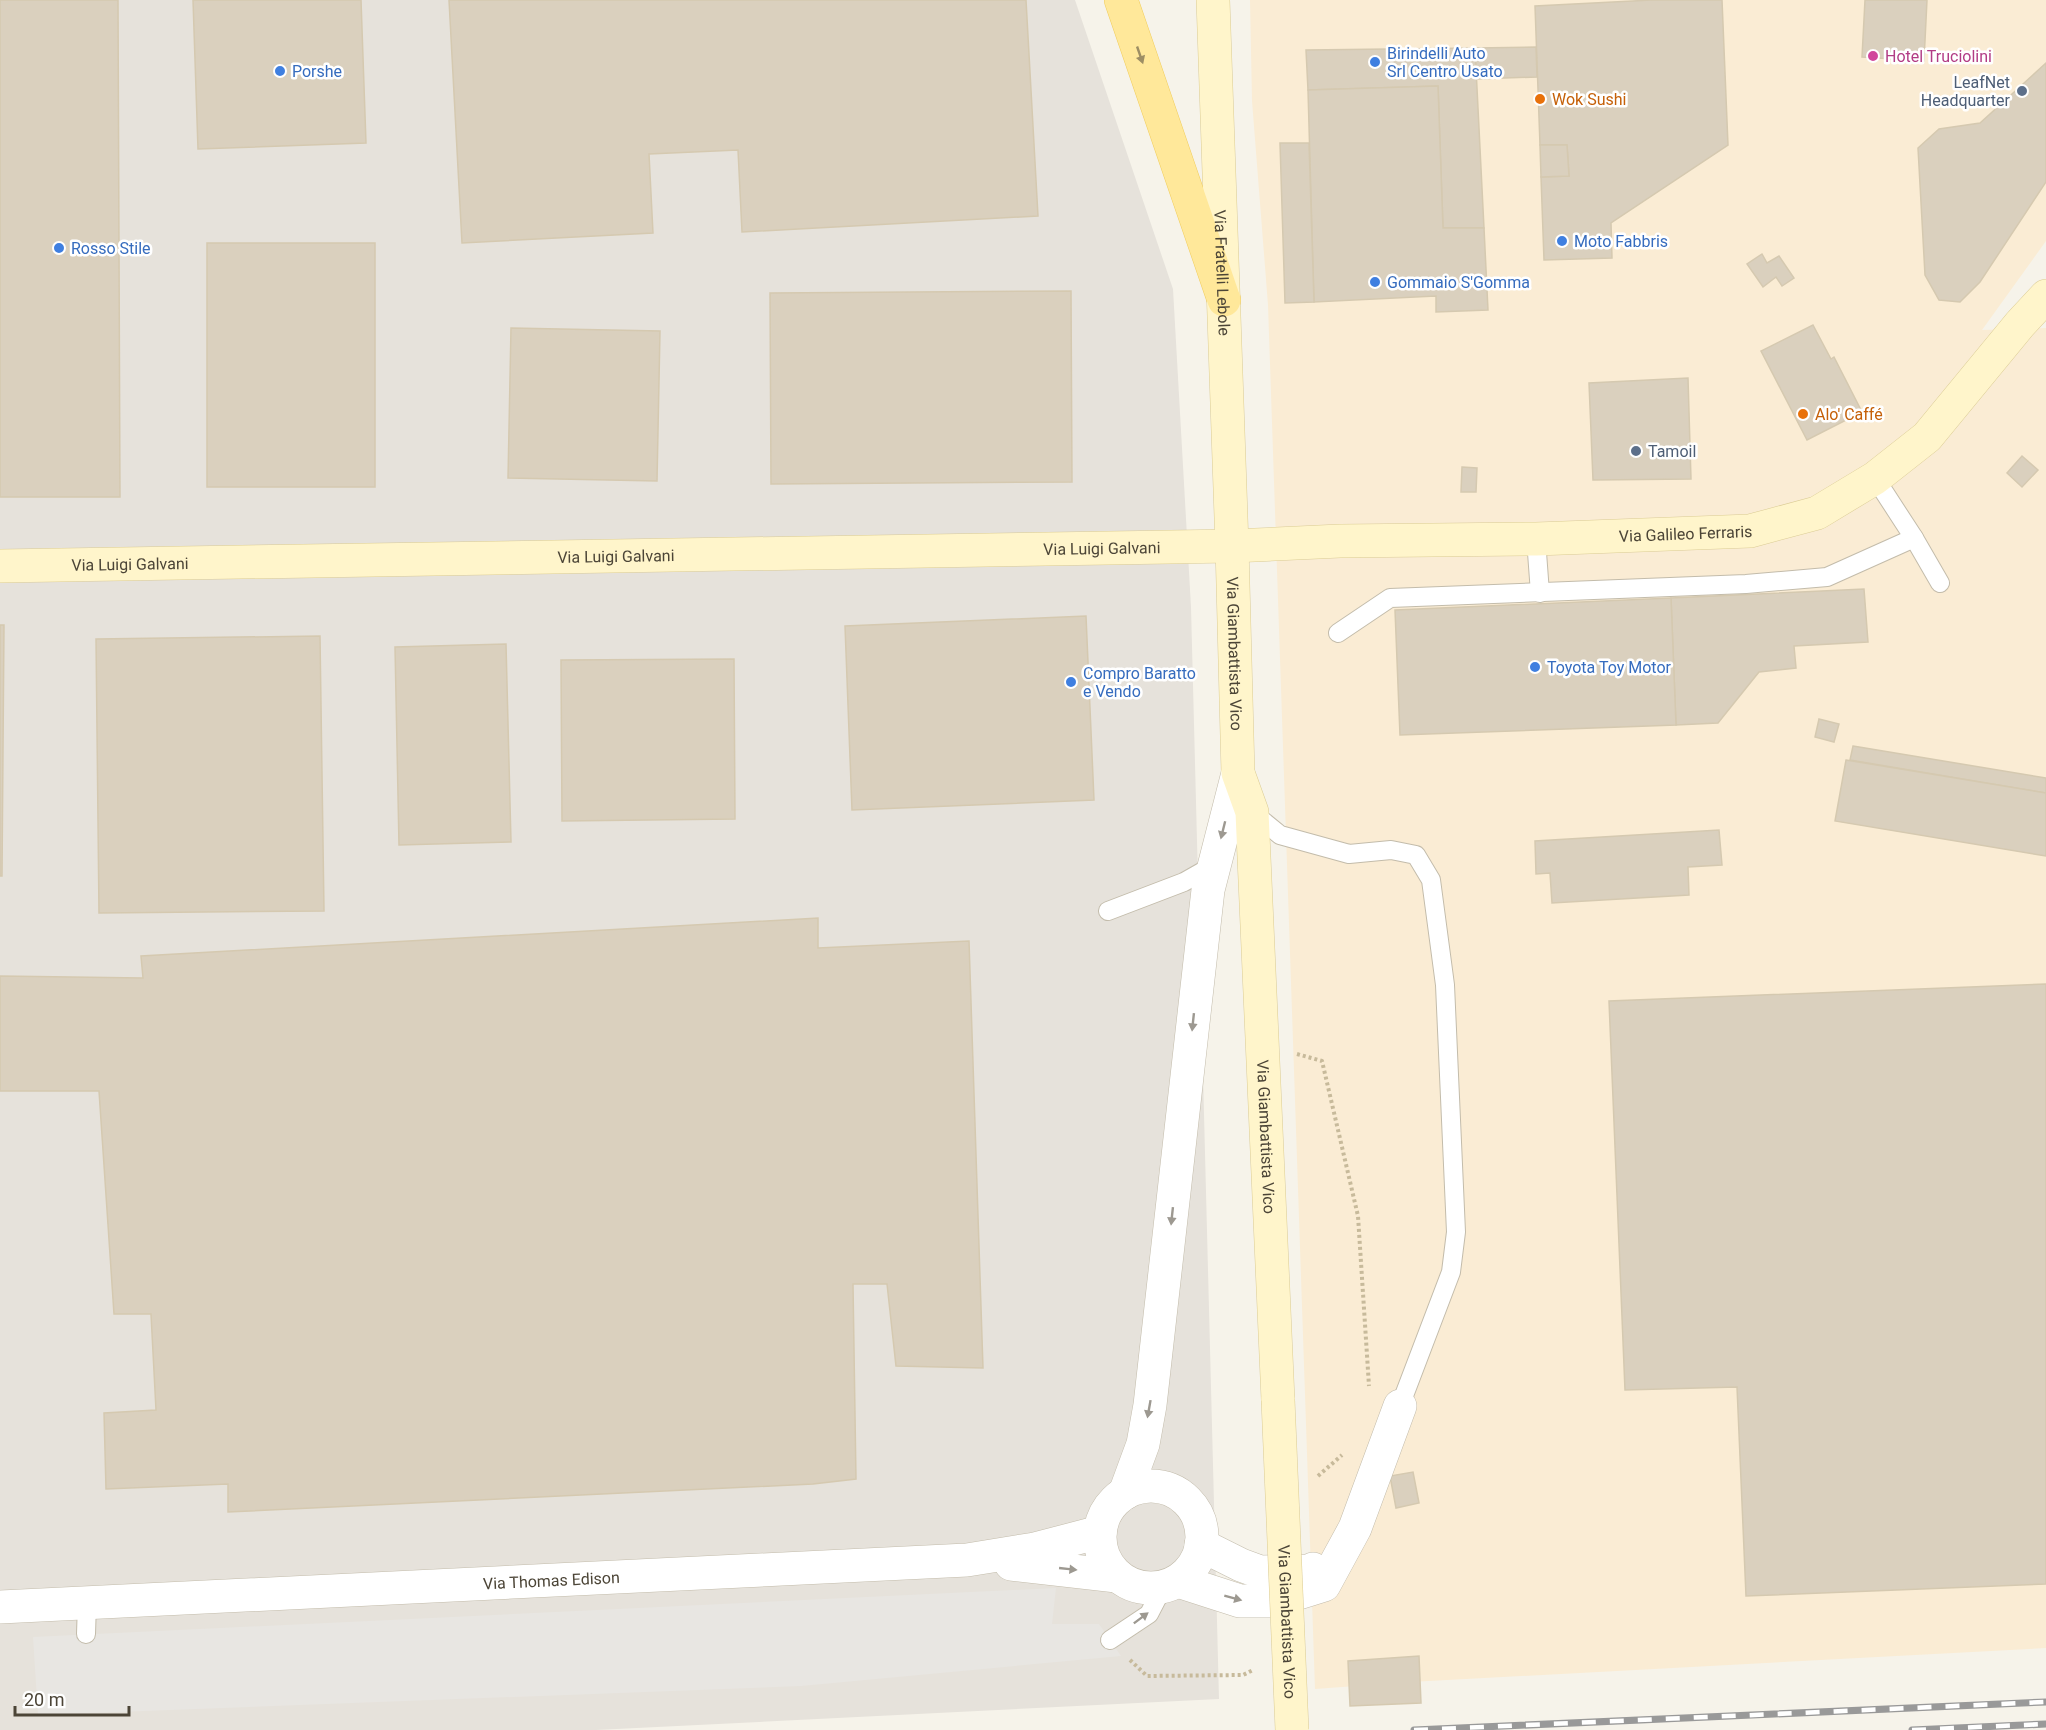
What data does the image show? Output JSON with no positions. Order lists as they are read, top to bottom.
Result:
{
  "streets": {
    "street": [
      "Via Fratelli Lebole",
      "Via Galileo Ferraris",
      "Via Luigi Galvani",
      "Via Giambattista Vico",
      "Via Thomas Edison"
    ]
  },
  "crossings": [
    ["Via Fratelli Lebole", "Via Galileo Ferraris"],
    ["Via Fratelli Lebole", "Via Luigi Galvani"],
    ["Via Fratelli Lebole", "Via Giambattista Vico"],
    ["Via Galileo Ferraris", "Via Luigi Galvani"],
    ["Via Galileo Ferraris", "Via Giambattista Vico"],
    ["Via Luigi Galvani", "Via Giambattista Vico"]
  ],
  "places": [
    "Hotel Truciolini",
    "Birindelli Auto Srl Centro Usato",
    "Porshe",
    "LeafNet Headquarter",
    "Wok Sushi",
    "Moto Fabbris",
    "Rosso Stile",
    "Gommaio S'Gomma",
    "Alo' Caffé",
    "Tamoil",
    "Toyota Toy Motor",
    "Compro Baratto e Vendo"
  ],
  "scale_bar": "20 m"
}
